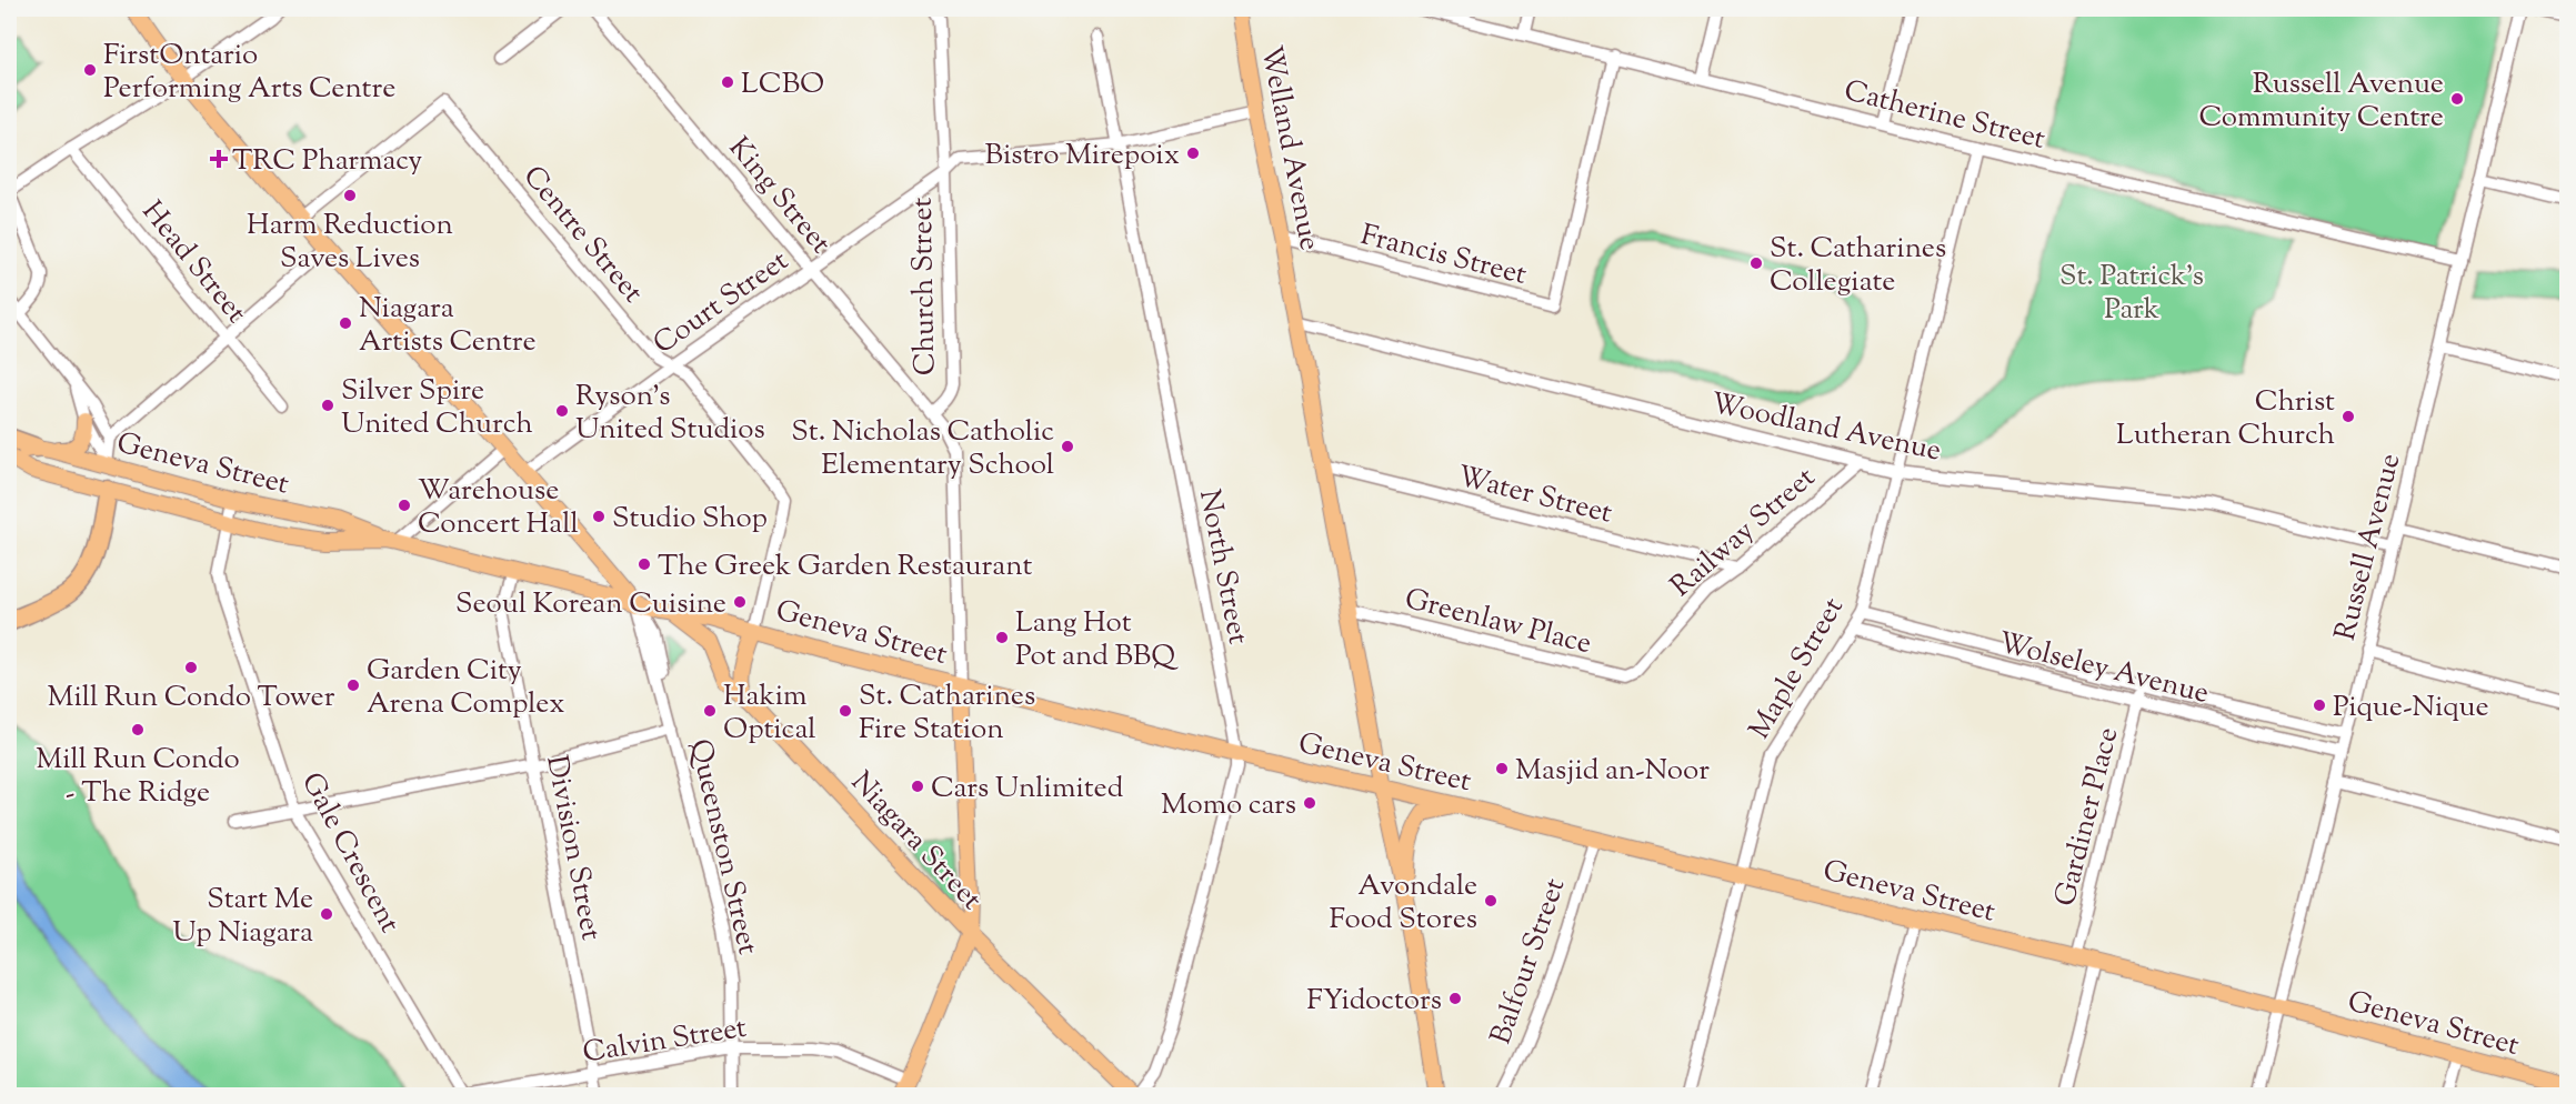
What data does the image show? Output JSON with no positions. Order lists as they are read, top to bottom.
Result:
{
  "streets": {
    "main road": [
      "Welland Avenue",
      "Church Street",
      "Geneva Street",
      "Niagara Street"
    ],
    "street": [
      "Catherine Street",
      "King Street",
      "Centre Street",
      "Francis Street",
      "Head Street",
      "Court Street",
      "Woodland Avenue",
      "Water Street",
      "Railway Street",
      "Russell Avenue",
      "North Street",
      "Greenlaw Place",
      "Wolseley Avenue",
      "Maple Street",
      "Gardiner Place",
      "Queenston Street",
      "Division Street",
      "Gale Crescent",
      "Balfour Street",
      "Calvin Street"
    ]
  },
  "crossings": [
    ["Catherine Street", "Francis Street"],
    ["Catherine Street", "Russell Avenue"],
    ["Catherine Street", "Maple Street"],
    ["Welland Avenue", "Francis Street"],
    ["Welland Avenue", "Court Street"],
    ["Welland Avenue", "Woodland Avenue"],
    ["Welland Avenue", "Geneva Street"],
    ["Welland Avenue", "Water Street"],
    ["Welland Avenue", "Greenlaw Place"],
    ["King Street", "Church Street"],
    ["King Street", "Court Street"],
    ["Centre Street", "Court Street"],
    ["Centre Street", "Geneva Street"],
    ["Church Street", "Court Street"],
    ["Church Street", "Geneva Street"],
    ["Church Street", "Niagara Street"],
    ["Church Street", "Calvin Street"],
    ["Court Street", "North Street"],
    ["Woodland Avenue", "Railway Street"],
    ["Woodland Avenue", "Russell Avenue"],
    ["Woodland Avenue", "Maple Street"],
    ["Geneva Street", "Russell Avenue"],
    ["Geneva Street", "North Street"],
    ["Geneva Street", "Maple Street"],
    ["Geneva Street", "Gardiner Place"],
    ["Geneva Street", "Niagara Street"],
    ["Geneva Street", "Queenston Street"],
    ["Geneva Street", "Division Street"],
    ["Geneva Street", "Gale Crescent"],
    ["Geneva Street", "Balfour Street"],
    ["Water Street", "Railway Street"],
    ["Railway Street", "Greenlaw Place"],
    ["Russell Avenue", "Wolseley Avenue"],
    ["North Street", "Niagara Street"],
    ["Wolseley Avenue", "Maple Street"],
    ["Wolseley Avenue", "Gardiner Place"],
    ["Queenston Street", "Calvin Street"],
    ["Division Street", "Calvin Street"],
    ["Gale Crescent", "Calvin Street"]
  ],
  "parks": ["St. Patrick's Park"],
  "places": {
    "other": [
      "FirstOntario Performing Arts Centre",
      "LCBO",
      "Russell Avenue Community Centre",
      "Bistro Mirepoix",
      "Harm Reduction Saves Lives",
      "St. Catharines Collegiate",
      "Niagara Artists Centre",
      "Silver Spire United Church",
      "Ryson's United Studios",
      "Christ Lutheran Church",
      "St. Nicholas Catholic Elementary School",
      "Warehouse Concert Hall",
      "Studio Shop",
      "The Greek Garden Restaurant",
      "Seoul Korean Cuisine",
      "Lang Hot Pot and BBQ",
      "Mill Run Condo Tower",
      "Garden City Arena Complex",
      "Pique-Nique",
      "Hakim Optical",
      "St. Catharines Fire Station",
      "Mill Run Condo - The Ridge",
      "Masjid an-Noor",
      "Cars Unlimited",
      "Momo cars",
      "Avondale Food Stores",
      "Start Me Up Niagara",
      "FYidoctors"
    ],
    "health": ["TRC Pharmacy"]
  }
}
